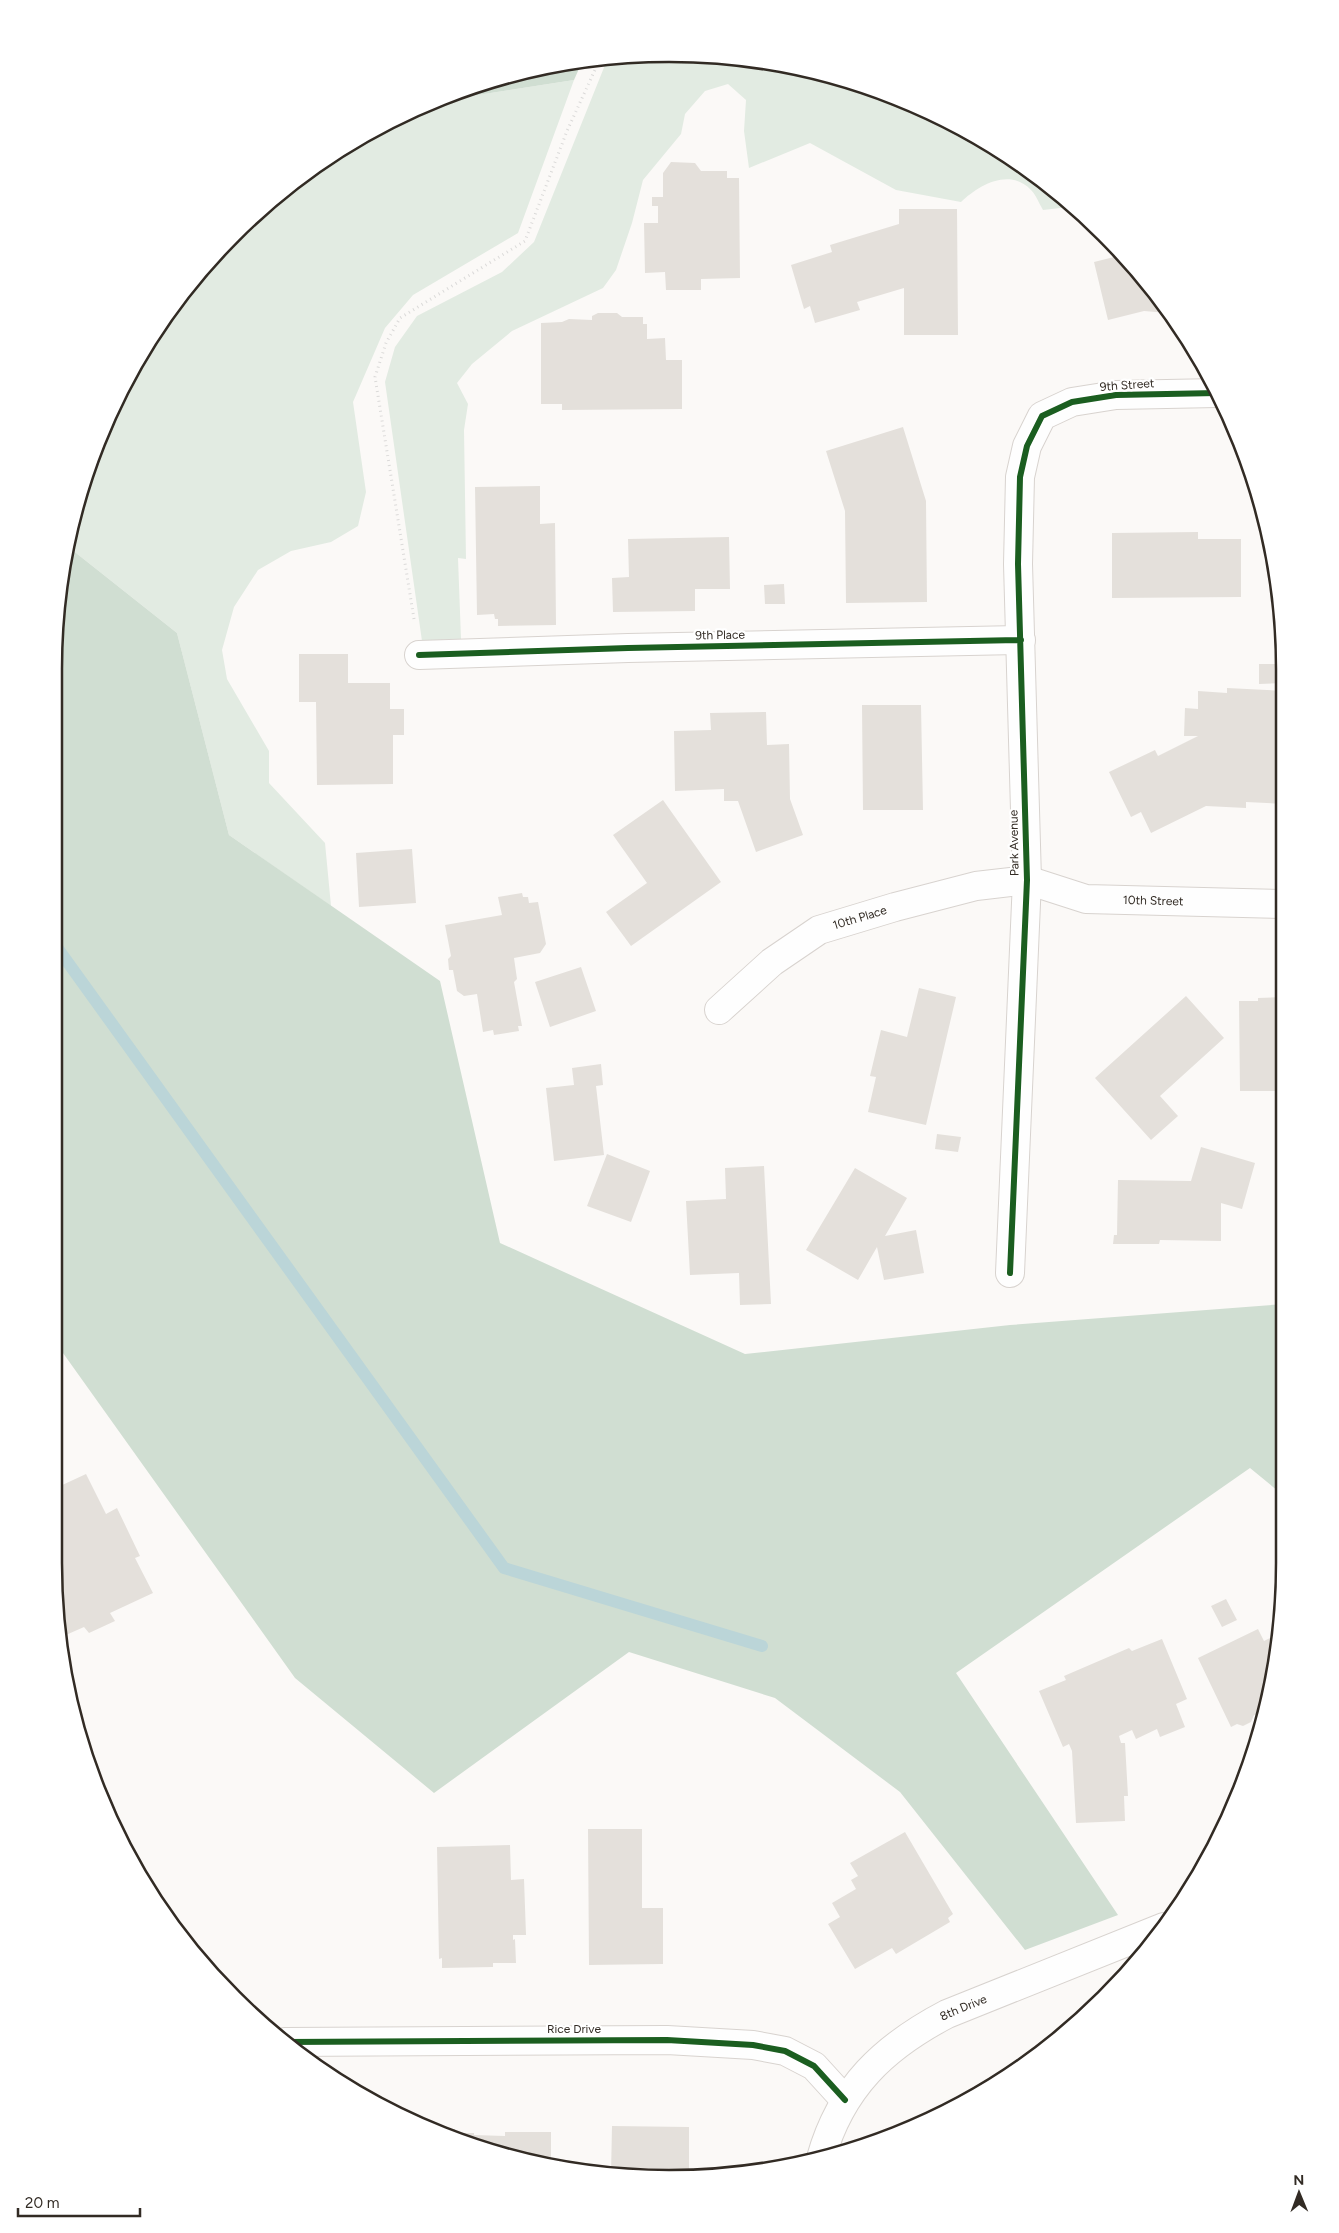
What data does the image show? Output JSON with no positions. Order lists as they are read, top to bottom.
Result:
{
  "streets": {
    "street": [
      "9th Street",
      "9th Place",
      "Park Avenue",
      "10th Street",
      "10th Place",
      "8th Drive",
      "Rice Drive"
    ]
  },
  "crossings": [
    ["9th Street", "Park Avenue"],
    ["9th Place", "Park Avenue"],
    ["Park Avenue", "10th Street"],
    ["Park Avenue", "10th Place"],
    ["10th Street", "10th Place"],
    ["8th Drive", "Rice Drive"]
  ],
  "scale_bar": "20 m",
  "north": "top"
}
